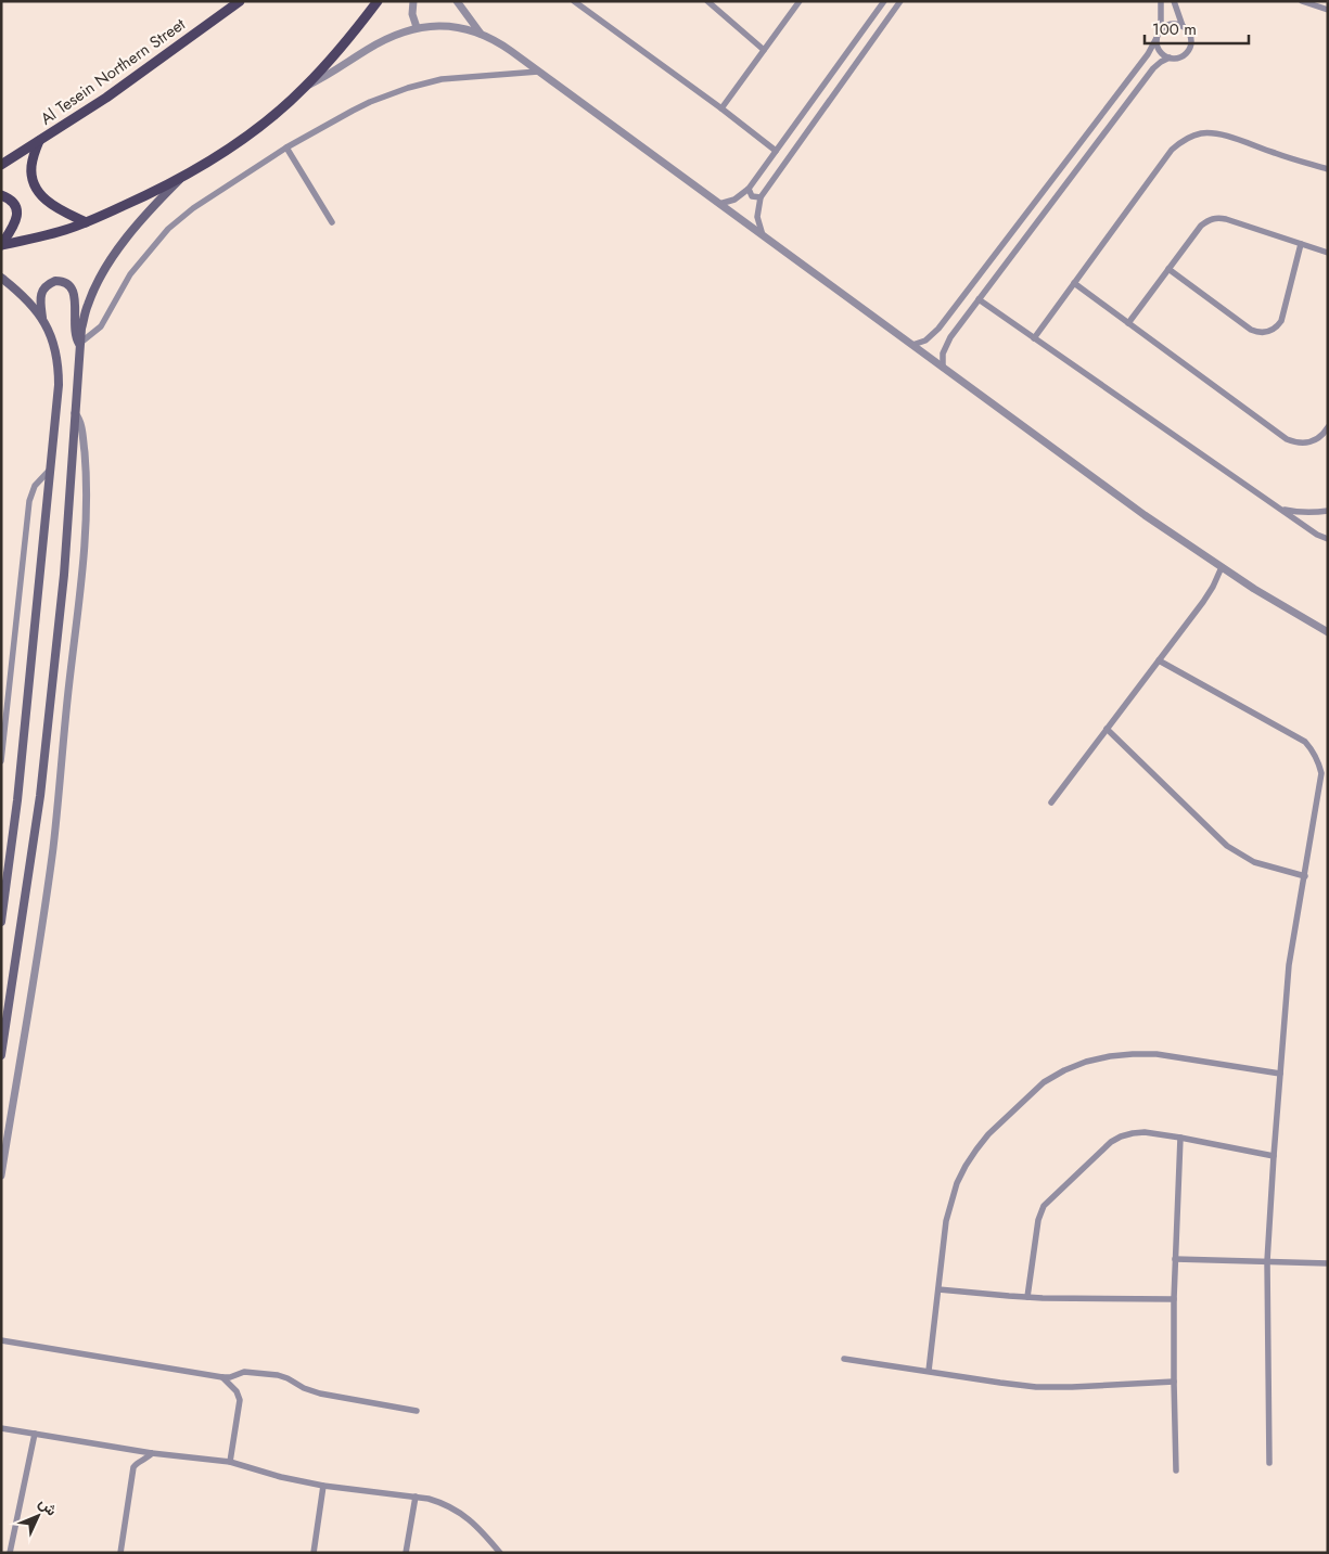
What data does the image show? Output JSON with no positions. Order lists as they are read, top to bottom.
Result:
{
  "streets": {
    "main road": ["Al Tesein Northern Street"]
  },
  "scale_bar": "100 m",
  "north": "top right"
}
